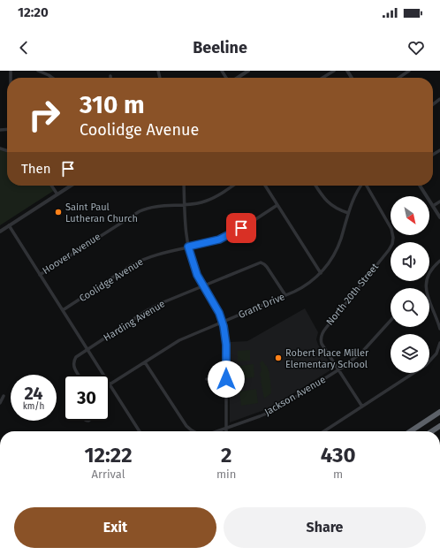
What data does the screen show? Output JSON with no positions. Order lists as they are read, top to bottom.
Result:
{
  "streets": {
    "street": [
      "Hoover Avenue",
      "Coolidge Avenue",
      "North 20th Street",
      "Grant Drive",
      "Harding Avenue",
      "Jackson Avenue"
    ]
  },
  "crossings": [
    ["North 20th Street", "Jackson Avenue"],
    ["Grant Drive", "Harding Avenue"],
    ["Grant Drive", "Jackson Avenue"]
  ],
  "places": ["Saint Paul Lutheran Church", "Robert Place Miller Elementary School"],
  "north": "bottom right",
  "page": {
    "status": "12:20",
    "header": "Beeline",
    "turn": ["310 m", "Coolidge Avenue"],
    "then": "Then",
    "speed": "24 km/h",
    "limit": "30",
    "eta": [
      "12:22",
      "Arrival",
      "2",
      "min",
      "430",
      "m"
    ],
    "buttons": ["Exit", "Share"]
  }
}
